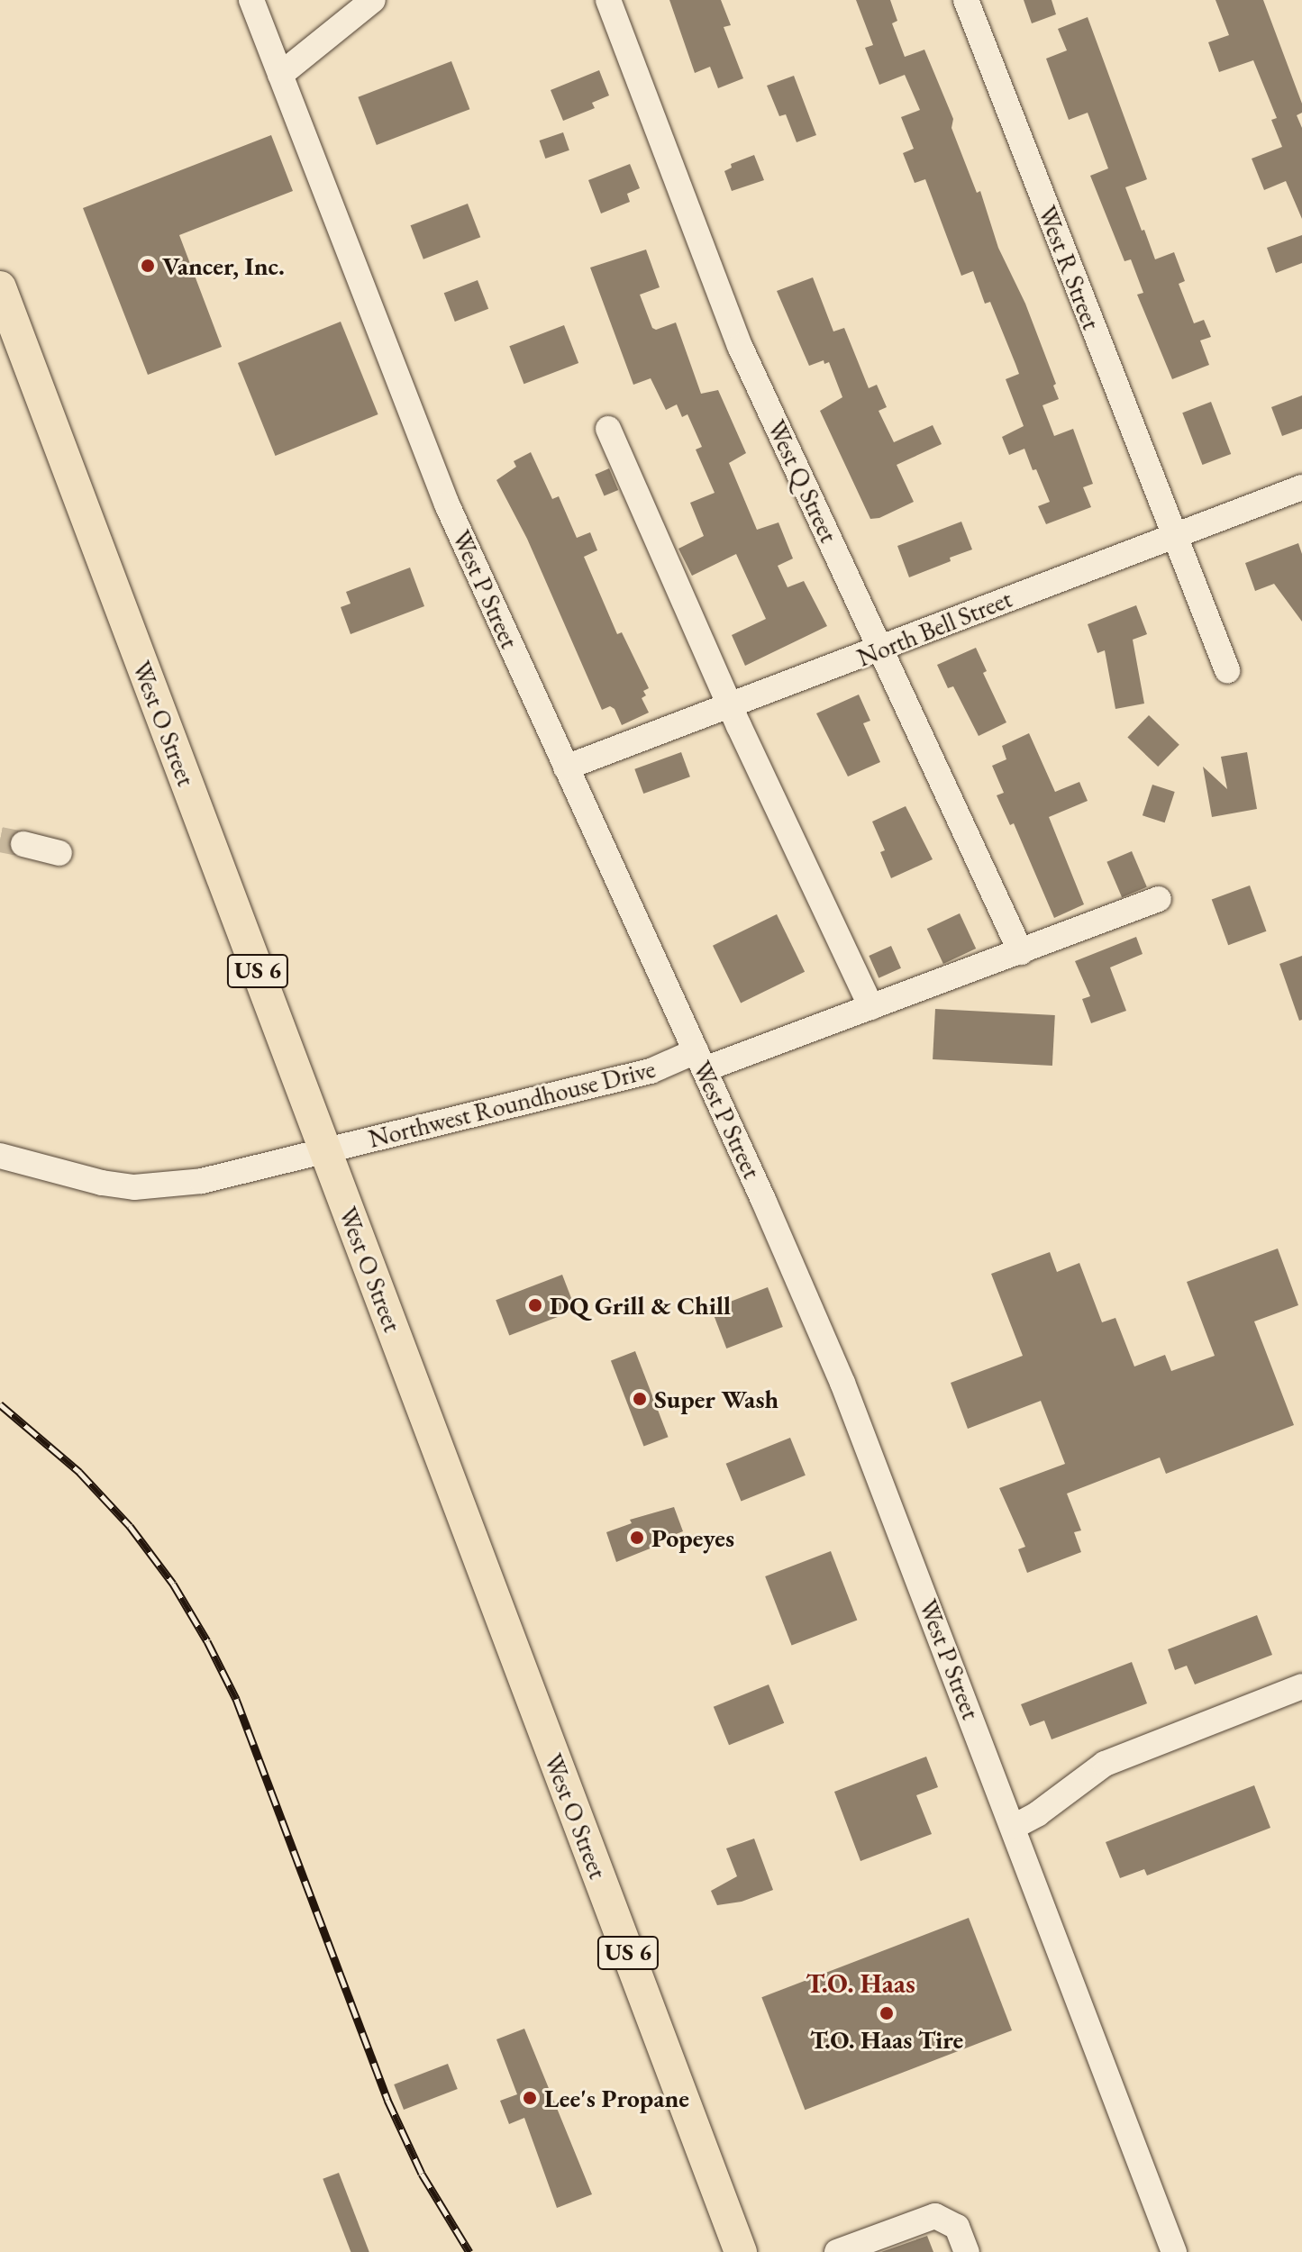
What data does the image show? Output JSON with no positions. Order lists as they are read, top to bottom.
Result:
{
  "streets": {
    "main road": ["West O Street", "US 6"],
    "street": [
      "West R Street",
      "West Q Street",
      "West P Street",
      "North Bell Street",
      "Northwest Roundhouse Drive"
    ]
  },
  "crossings": [
    ["West R Street", "North Bell Street"],
    ["West Q Street", "North Bell Street"],
    ["West Q Street", "Northwest Roundhouse Drive"],
    ["West P Street", "North Bell Street"],
    ["West P Street", "Northwest Roundhouse Drive"],
    ["West O Street", "Northwest Roundhouse Drive"]
  ],
  "districts": ["T.O. Haas"],
  "places": [
    "Vancer, Inc.",
    "DQ Grill & Chill",
    "Super Wash",
    "Popeyes",
    "T.O. Haas Tire",
    "Lee's Propane"
  ]
}
